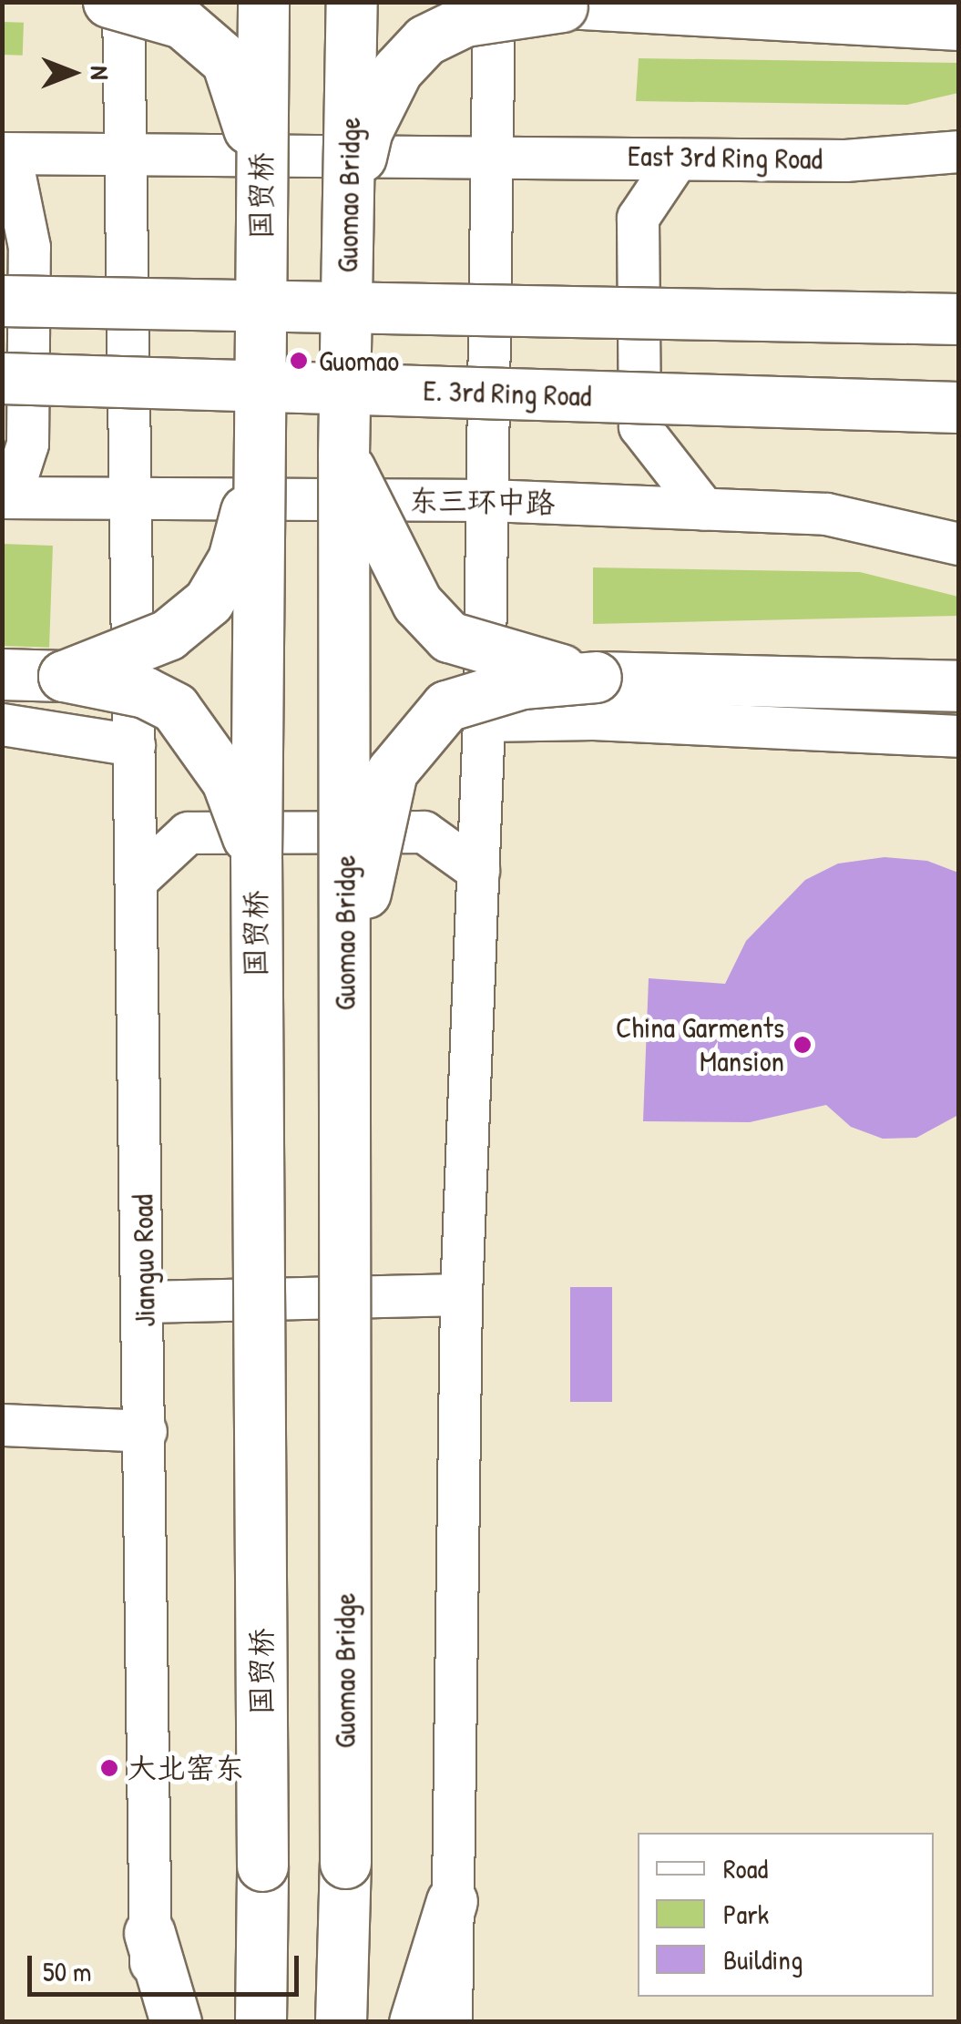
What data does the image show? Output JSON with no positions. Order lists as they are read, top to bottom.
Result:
{
  "streets": {
    "highway": ["Guomao Bridge", "国贸桥", "E. 3rd Ring Road"],
    "street": ["East 3rd Ring Road", "东三环中路", "Jianguo Road"]
  },
  "crossings": [
    ["东三环中路", "Jianguo Road"]
  ],
  "places": ["Guomao", "China Garments Mansion", "大北窑东"],
  "legend": ["Road", "Park", "Building"],
  "scale_bar": "50 m",
  "north": "right"
}
